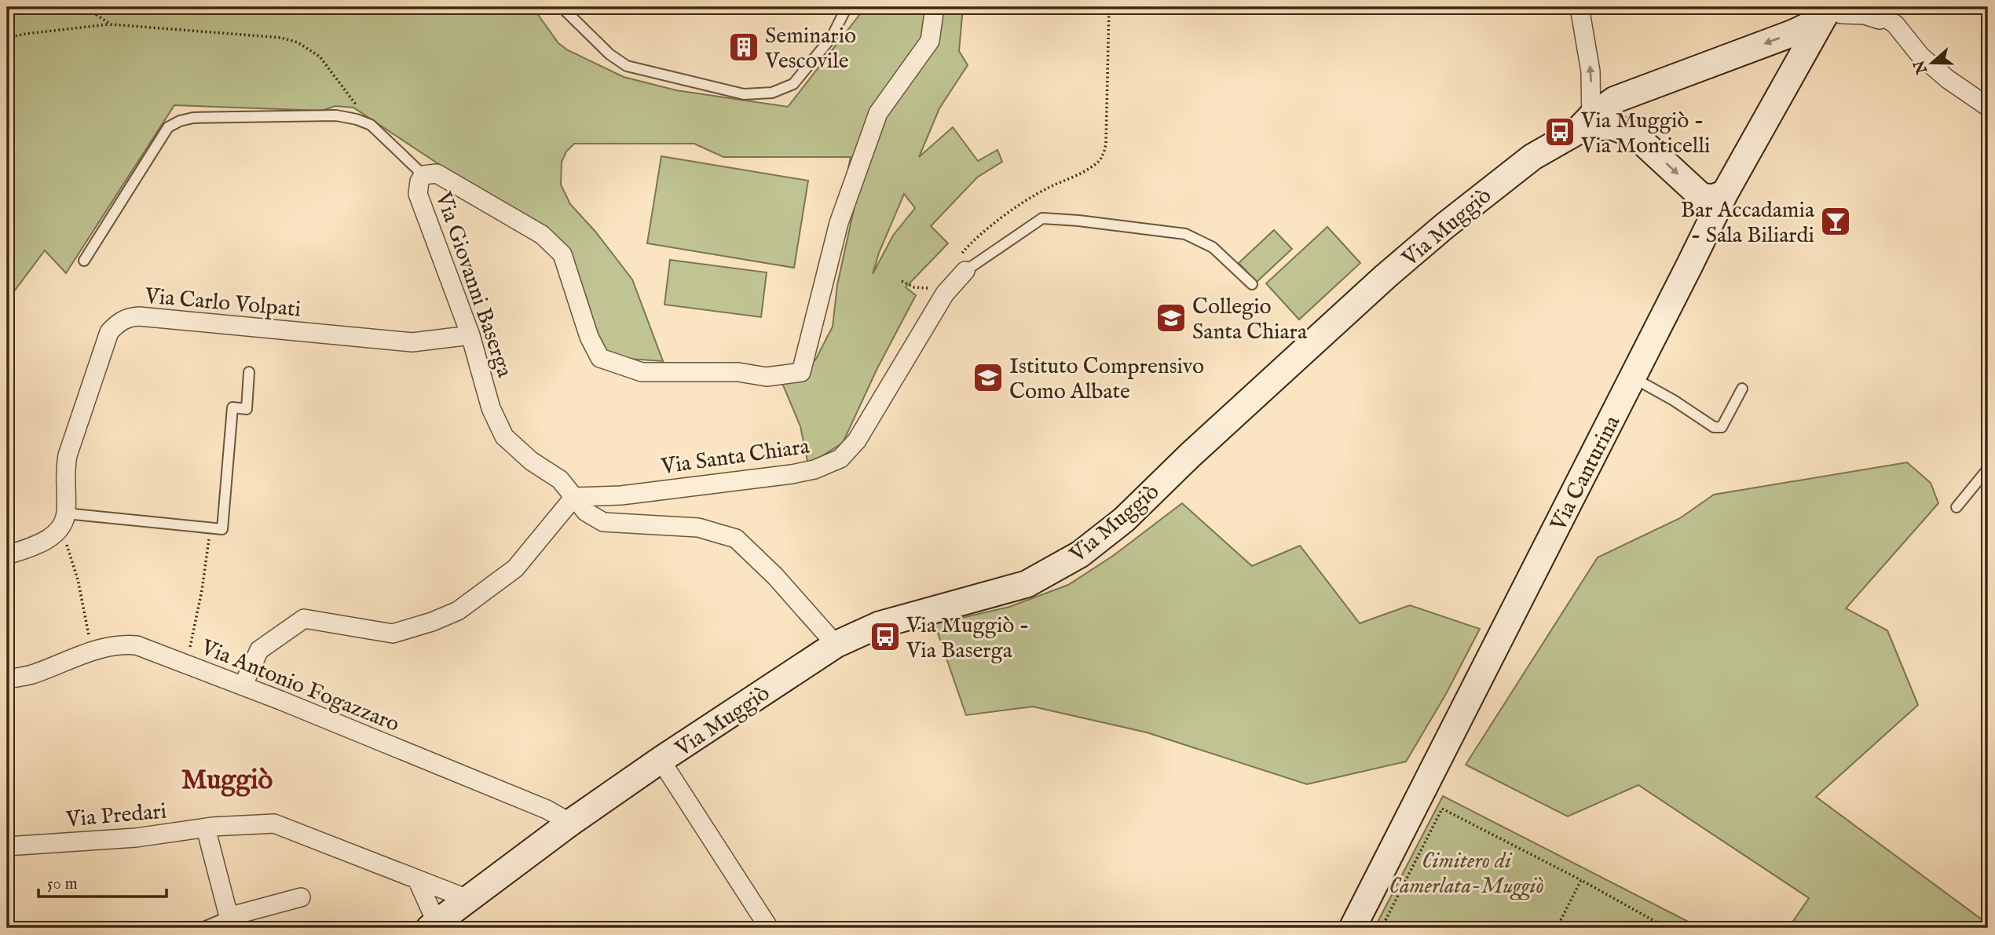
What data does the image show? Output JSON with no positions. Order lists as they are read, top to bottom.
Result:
{
  "streets": {
    "street": [
      "Via Muggiò",
      "Via Giovanni Baserga",
      "Via Carlo Volpati",
      "Via Santa Chiara",
      "Via Canturina",
      "Via Antonio Fogazzaro",
      "Via Predari"
    ]
  },
  "crossings": [
    ["Via Muggiò", "Via Giovanni Baserga"],
    ["Via Muggiò", "Via Canturina"],
    ["Via Muggiò", "Via Antonio Fogazzaro"],
    ["Via Muggiò", "Via Predari"],
    ["Via Giovanni Baserga", "Via Carlo Volpati"],
    ["Via Giovanni Baserga", "Via Santa Chiara"]
  ],
  "districts": ["Muggiò"],
  "parks": ["Cimitero di Camerlata-Muggiò"],
  "places": {
    "building": ["Seminario Vescovile"],
    "bus stop": ["Via Muggiò - Via Monticelli", "Via Muggiò - Via Baserga"],
    "bar": ["Bar Accadamia - Sala Biliardi"],
    "school or university": ["Collegio Santa Chiara", "Istituto Comprensivo Como Albate"]
  },
  "scale_bar": "50 m",
  "north": "left"
}
